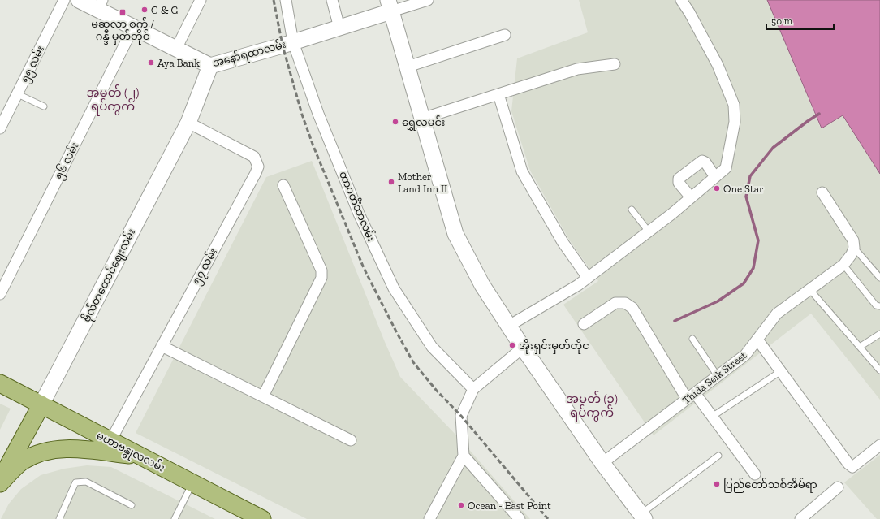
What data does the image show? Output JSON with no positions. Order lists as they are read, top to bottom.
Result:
{
  "streets": {
    "main road": ["အနော်ရထာလမ်း", "ဗိုလ်တထောင်ဈေးလမ်း", "မဟာဗန္ဓုလလမ်း"],
    "street": [
      "၅၅ လမ်း",
      "၅၆ လမ်း",
      "တာဝတိံသာလမ်း",
      "၅၇ လမ်း",
      "Thida Seik Street"
    ]
  },
  "crossings": [
    ["အနော်ရထာလမ်း", "၅၆ လမ်း"],
    ["အနော်ရထာလမ်း", "တာဝတိံသာလမ်း"],
    ["အနော်ရထာလမ်း", "ဗိုလ်တထောင်ဈေးလမ်း"],
    ["၅၇ လမ်း", "ဗိုလ်တထောင်ဈေးလမ်း"],
    ["၅၇ လမ်း", "မဟာဗန္ဓုလလမ်း"],
    ["ဗိုလ်တထောင်ဈေးလမ်း", "မဟာဗန္ဓုလလမ်း"]
  ],
  "districts": ["အမှတ် (၂) ရပ်ကွက်", "အမှတ် (၃) ရပ်ကွက်"],
  "places": {
    "other": [
      "G & G",
      "Aya Bank",
      "ရွှေလမင်း",
      "Mother Land Inn II",
      "One Star",
      "အိုးရှင်းမှတ်တိုင",
      "ပြည်တော်သစ်အိမ််ရာ",
      "Ocean - East Point"
    ],
    "transit": ["မဆလာ စက် / ဂန္ဒီ မှတ်တိုင်"]
  },
  "scale_bar": "50 m"
}
